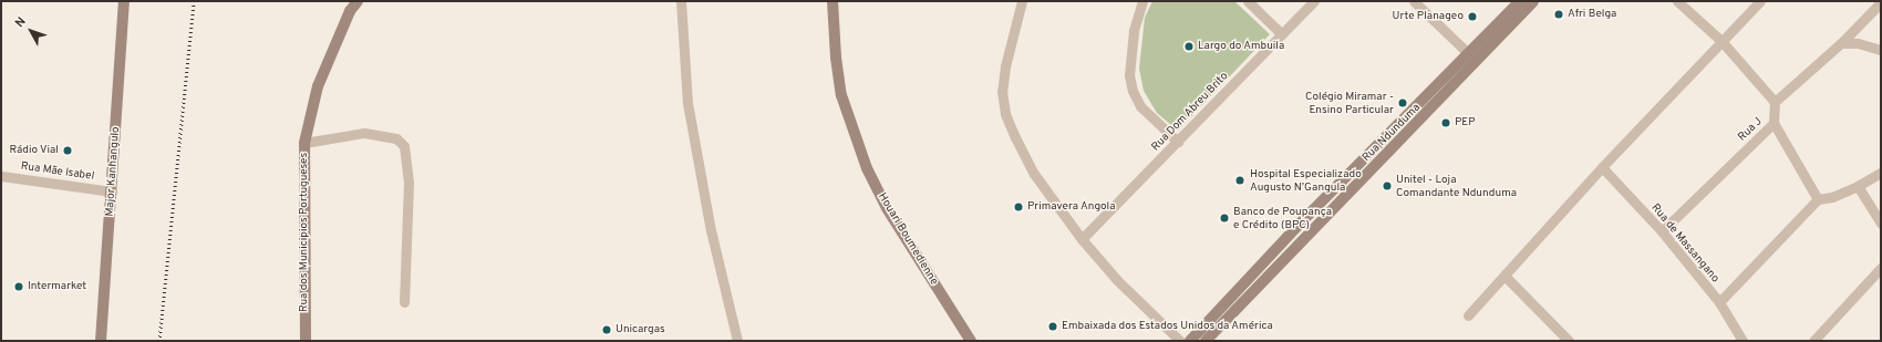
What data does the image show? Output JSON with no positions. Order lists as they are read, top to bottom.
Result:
{
  "streets": {
    "street": [
      "Rua Dom Abreu Brito",
      "Rua J",
      "Rua Ndunduma",
      "Rua Mãe Isabel",
      "Major Kanhangulo",
      "Rua dos Municipios Portugueses",
      "Houari Boumedienne",
      "Rua de Massangano"
    ]
  },
  "crossings": [
    ["Rua J", "Rua de Massangano"],
    ["Rua Mãe Isabel", "Major Kanhangulo"]
  ],
  "places": [
    "Afri Belga",
    "Urte Planageo",
    "Largo do Ambuila",
    "Colégio Miramar - Ensino Particular",
    "PEP",
    "Rádio Vial",
    "Hospital Especializado Augusto N’Gangula",
    "Unitel - Loja Comandante Ndunduma",
    "Primavera Angola",
    "Banco de Poupança e Crédito (BPC)",
    "Intermarket",
    "Embaixada dos Estados Unidos da América",
    "Unicargas"
  ],
  "north": "top left"
}
